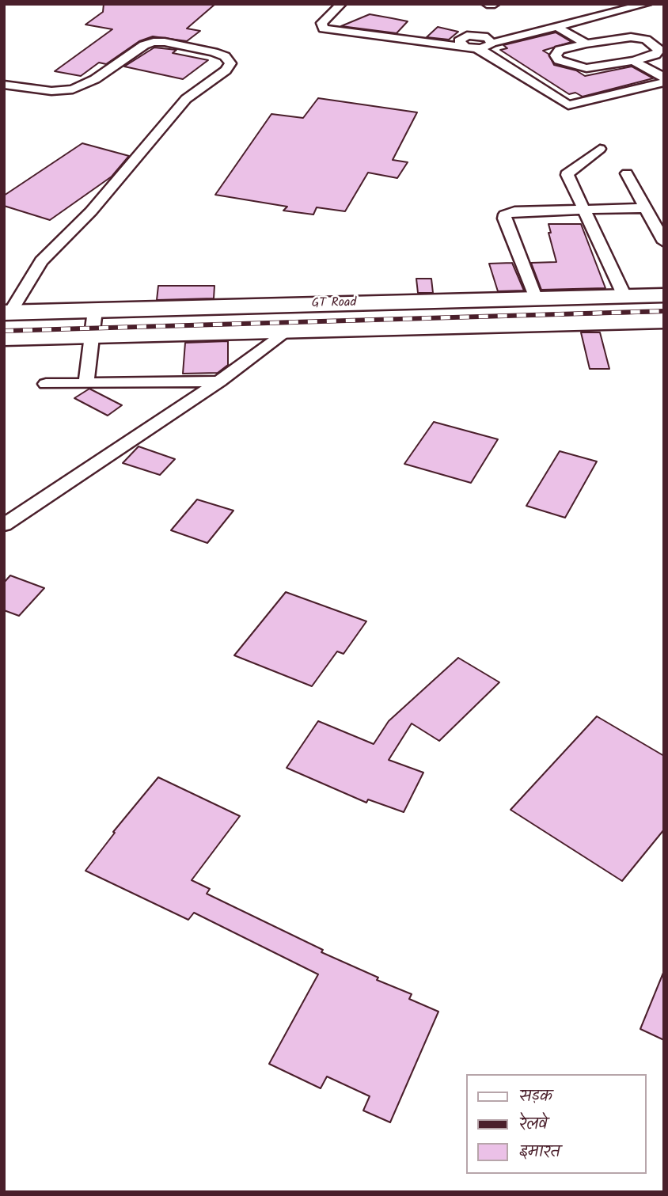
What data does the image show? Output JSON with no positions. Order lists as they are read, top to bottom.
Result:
{
  "streets": {
    "highway": ["GT Road"]
  },
  "legend": ["सड़क", "रेलवे", "इमारत"]
}
